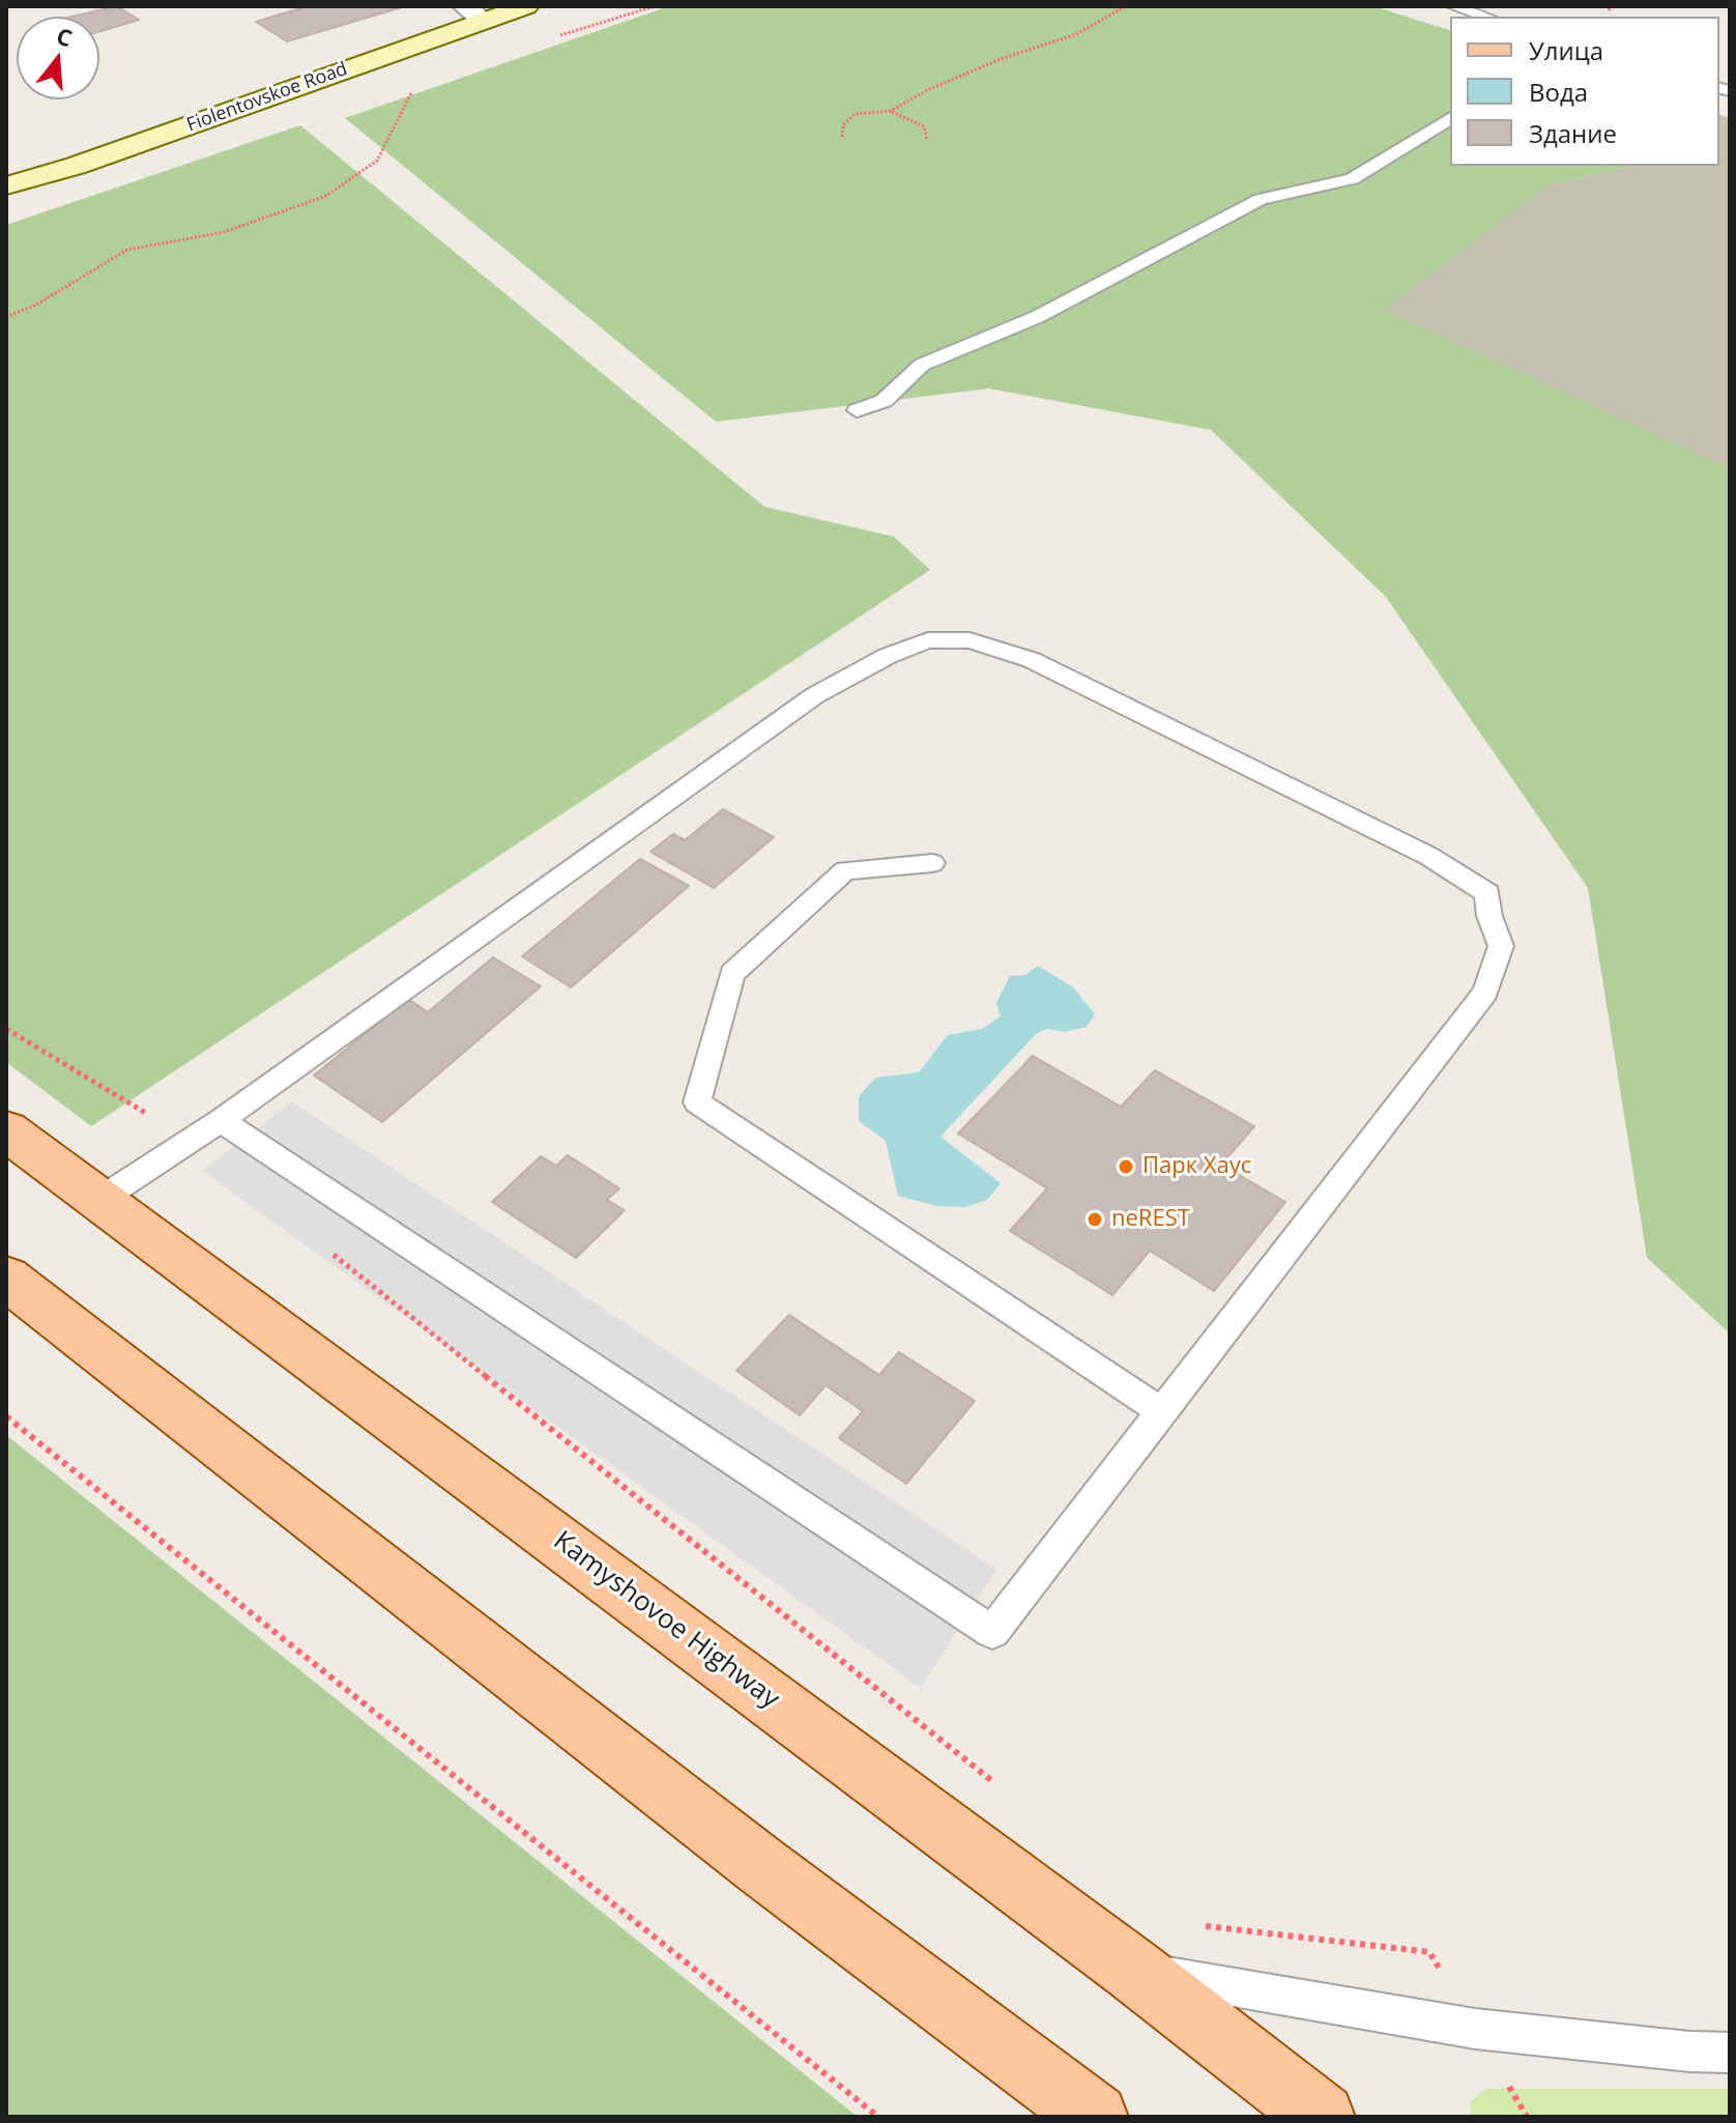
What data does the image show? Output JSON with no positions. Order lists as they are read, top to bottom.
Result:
{
  "streets": {
    "main road": ["Fiolentovskoe Road", "Kamyshovoe Highway"]
  },
  "places": ["Парк Хаус", "neREST"],
  "legend": ["Улица", "Вода", "Здание"],
  "north": "top"
}
